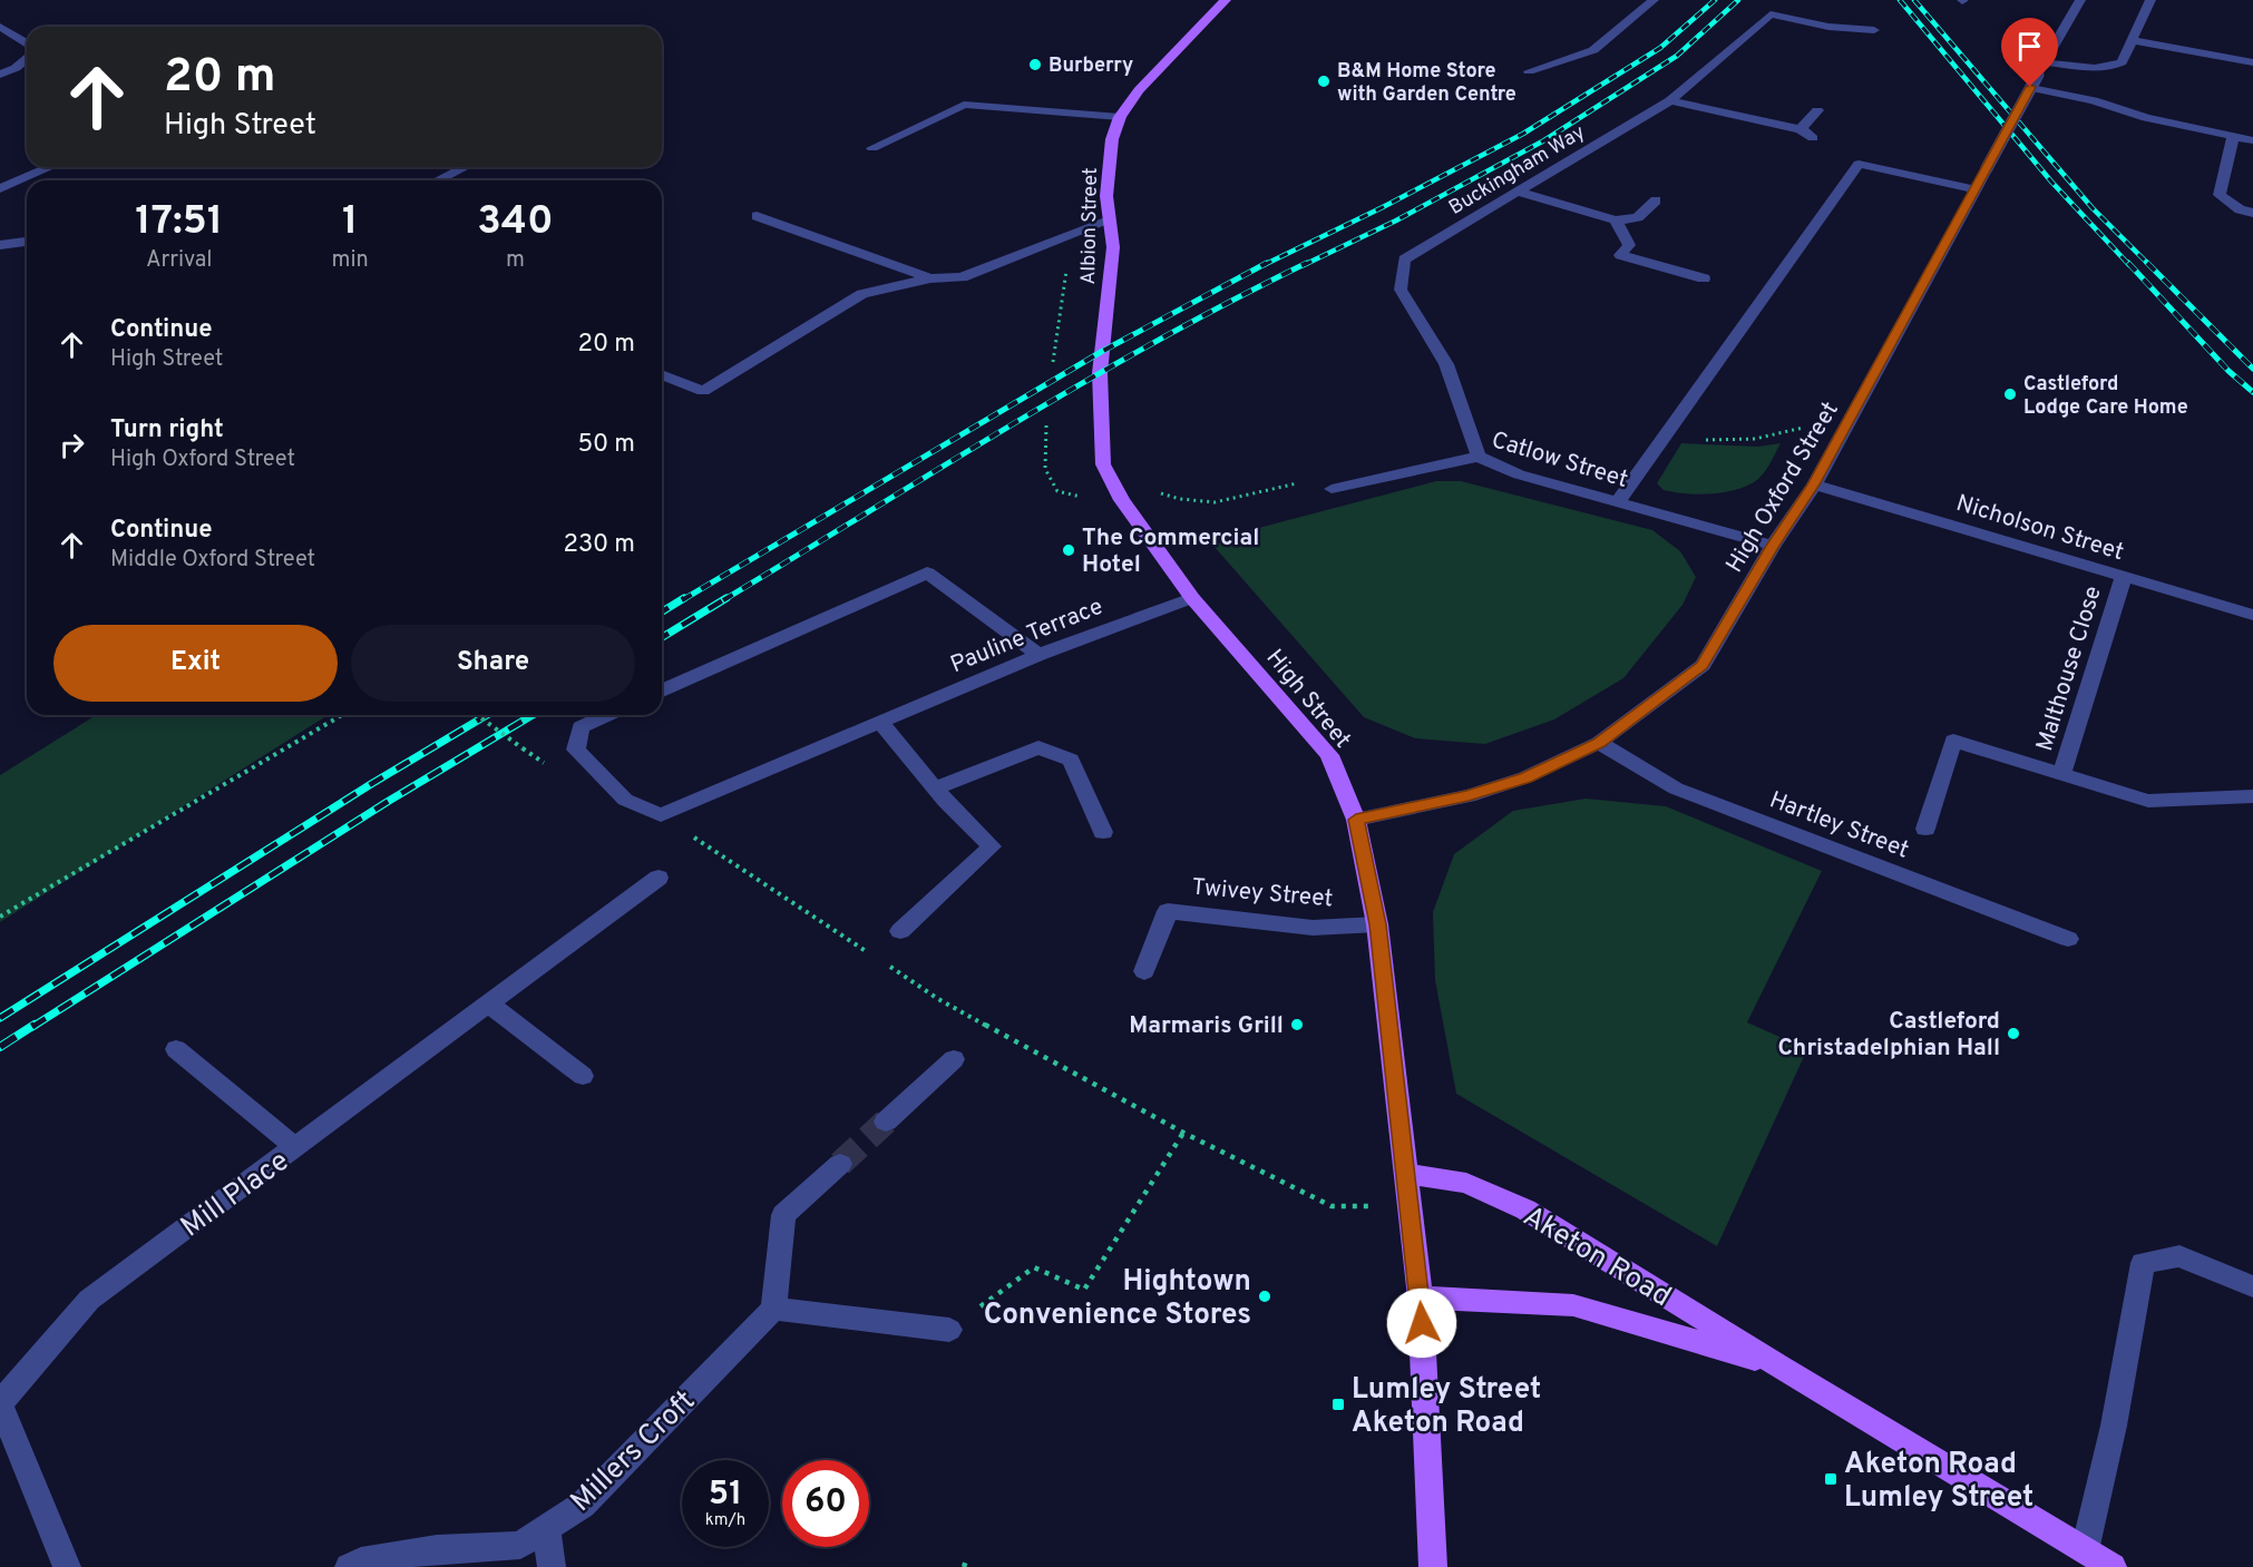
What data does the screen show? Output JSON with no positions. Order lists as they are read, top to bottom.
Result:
{
  "streets": {
    "main road": ["Albion Street", "High Street", "Aketon Road"],
    "street": [
      "Buckingham Way",
      "Catlow Street",
      "High Oxford Street",
      "Nicholson Street",
      "Pauline Terrace",
      "Malthouse Close",
      "Hartley Street",
      "Twivey Street",
      "Mill Place",
      "Millers Croft"
    ]
  },
  "crossings": [
    ["Buckingham Way", "Catlow Street"],
    ["Albion Street", "High Street"],
    ["Catlow Street", "High Oxford Street"],
    ["High Oxford Street", "Nicholson Street"],
    ["High Oxford Street", "High Street"],
    ["High Oxford Street", "Hartley Street"],
    ["Nicholson Street", "Malthouse Close"],
    ["Pauline Terrace", "High Street"],
    ["High Street", "Twivey Street"],
    ["High Street", "Aketon Road"]
  ],
  "places": {
    "other": [
      "Burberry",
      "B&M Home Store with Garden Centre",
      "Castleford Lodge Care Home",
      "The Commercial Hotel",
      "Marmaris Grill",
      "Castleford Christadelphian Hall",
      "Hightown Convenience Stores"
    ],
    "transit": ["Lumley Street Aketon Road", "Aketon Road Lumley Street"]
  },
  "page": {
    "turn": ["20 m", "High Street"],
    "eta": [
      "17:51",
      "Arrival",
      "1",
      "min",
      "340",
      "m"
    ],
    "list": [
      {
        "name": "Continue",
        "note": "High Street",
        "value": "20 m"
      },
      {
        "name": "Turn right",
        "note": "High Oxford Street",
        "value": "50 m"
      },
      {
        "name": "Continue",
        "note": "Middle Oxford Street",
        "value": "230 m"
      }
    ],
    "buttons": ["Exit", "Share"],
    "speed": "51 km/h",
    "limit": "60"
  }
}
